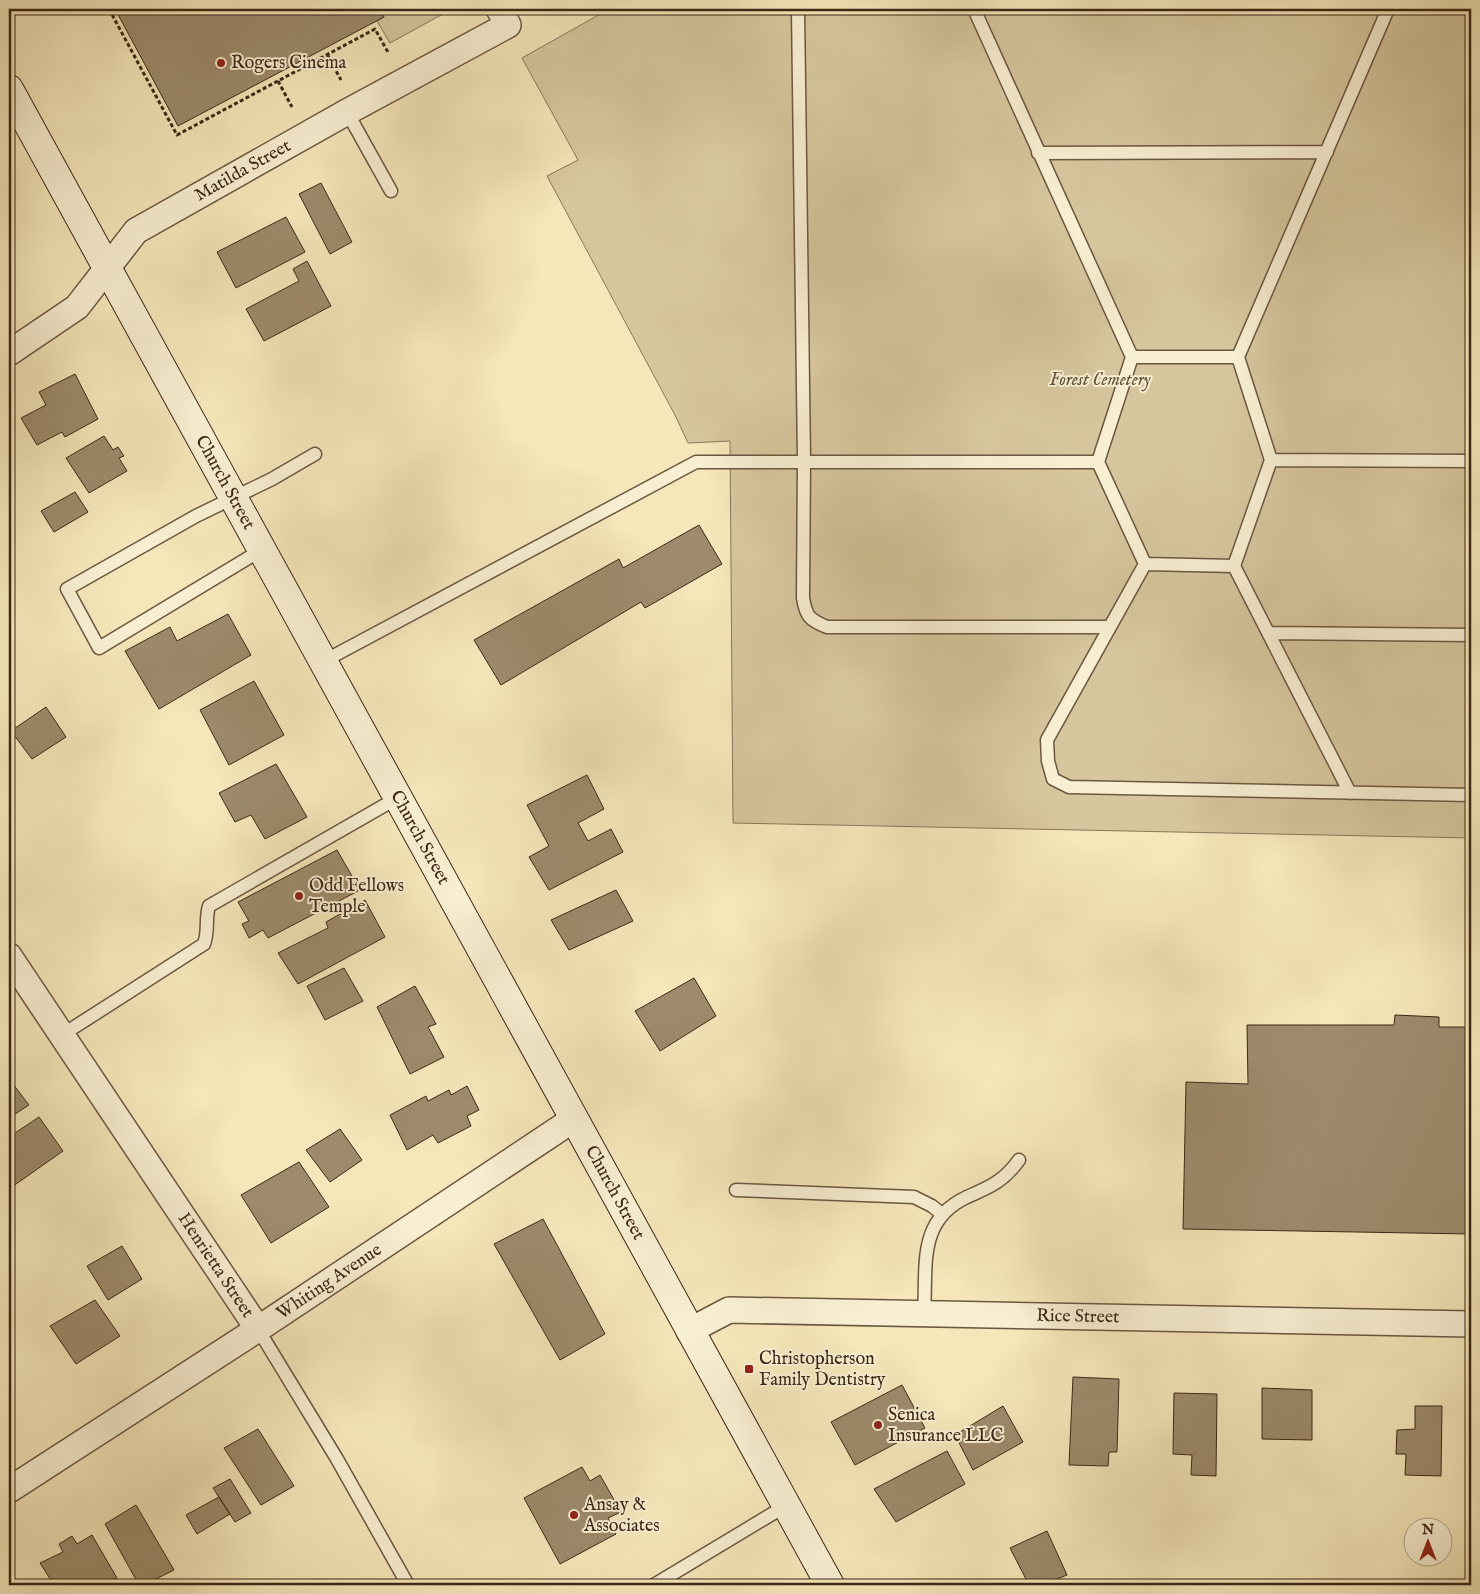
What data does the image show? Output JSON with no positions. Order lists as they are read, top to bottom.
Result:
{
  "streets": {
    "main road": ["Church Street"],
    "street": [
      "Matilda Street",
      "Henrietta Street",
      "Whiting Avenue",
      "Rice Street"
    ]
  },
  "crossings": [
    ["Matilda Street", "Church Street"],
    ["Church Street", "Whiting Avenue"],
    ["Church Street", "Rice Street"],
    ["Henrietta Street", "Whiting Avenue"]
  ],
  "parks": ["Forest Cemetery"],
  "places": {
    "other": [
      "Rogers Cinema",
      "Odd Fellows Temple",
      "Senica Insurance LLC",
      "Ansay & Associates"
    ],
    "transit": ["Christopherson Family Dentistry"]
  },
  "north": "top"
}
